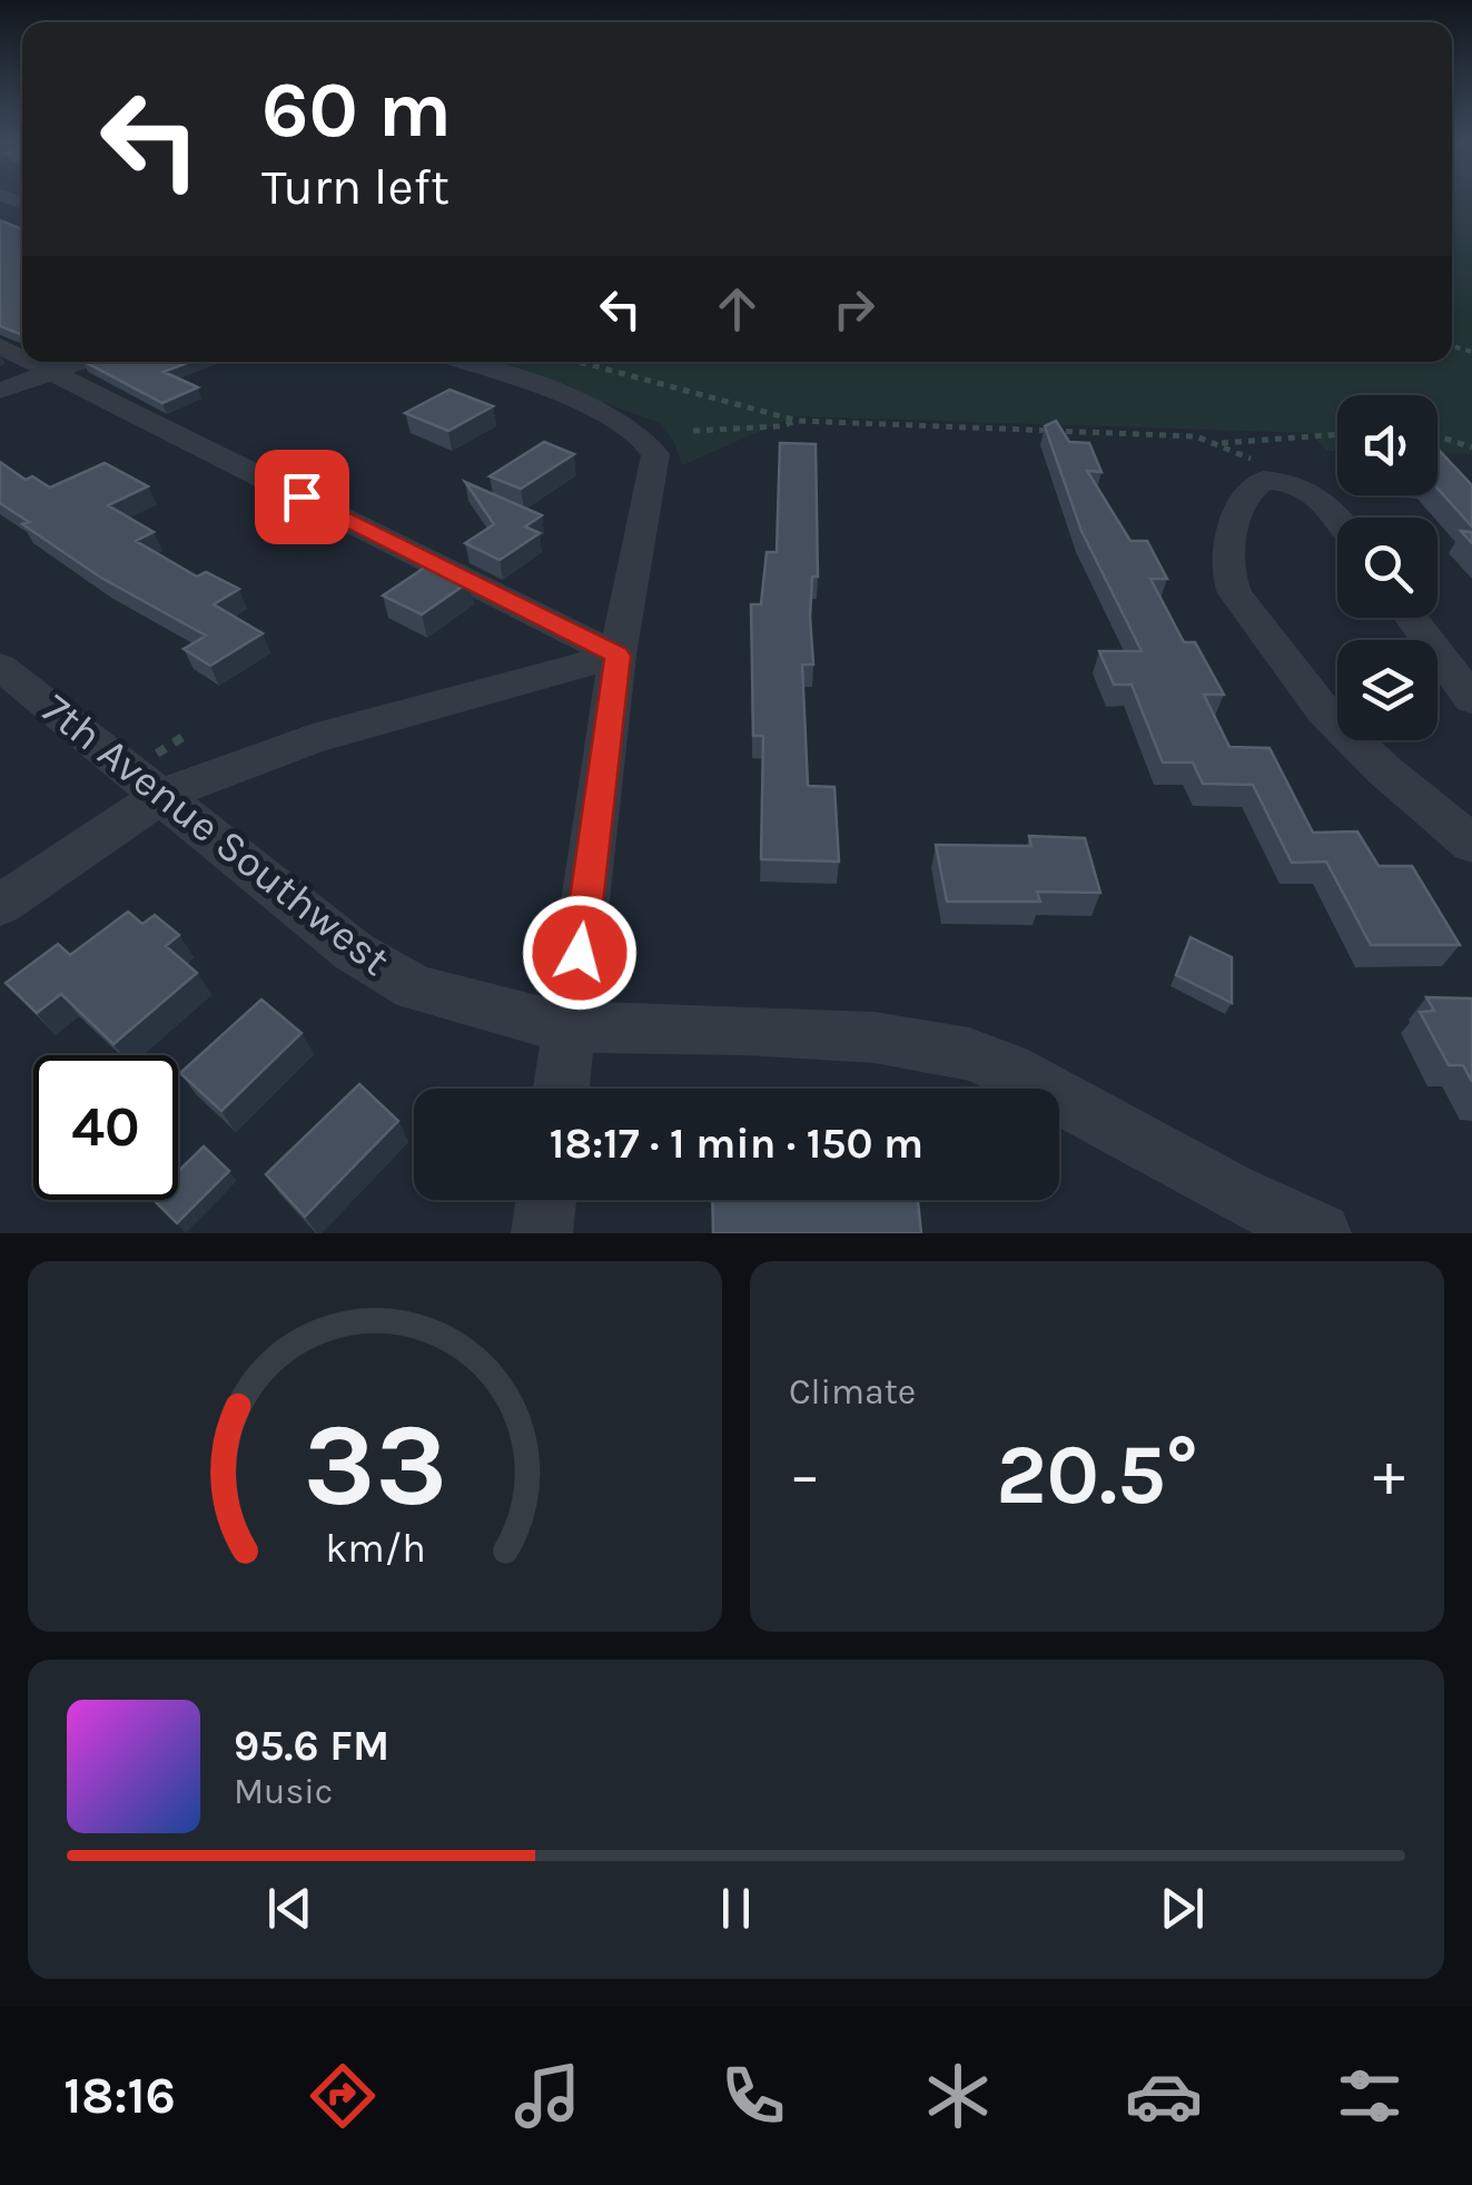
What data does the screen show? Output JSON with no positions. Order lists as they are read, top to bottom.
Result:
{
  "streets": {
    "street": ["7th Avenue Southwest"]
  },
  "page": {
    "turn": ["60 m", "Turn left"],
    "limit": "40",
    "trip": "18:17 · 1 min · 150 m",
    "tile": "Climate",
    "heat": ["−", "20.5°", "+"],
    "song": ["95.6 FM", "Music"],
    "tabs": "18:16",
    "gauge": ["33", "km/h"]
  }
}
